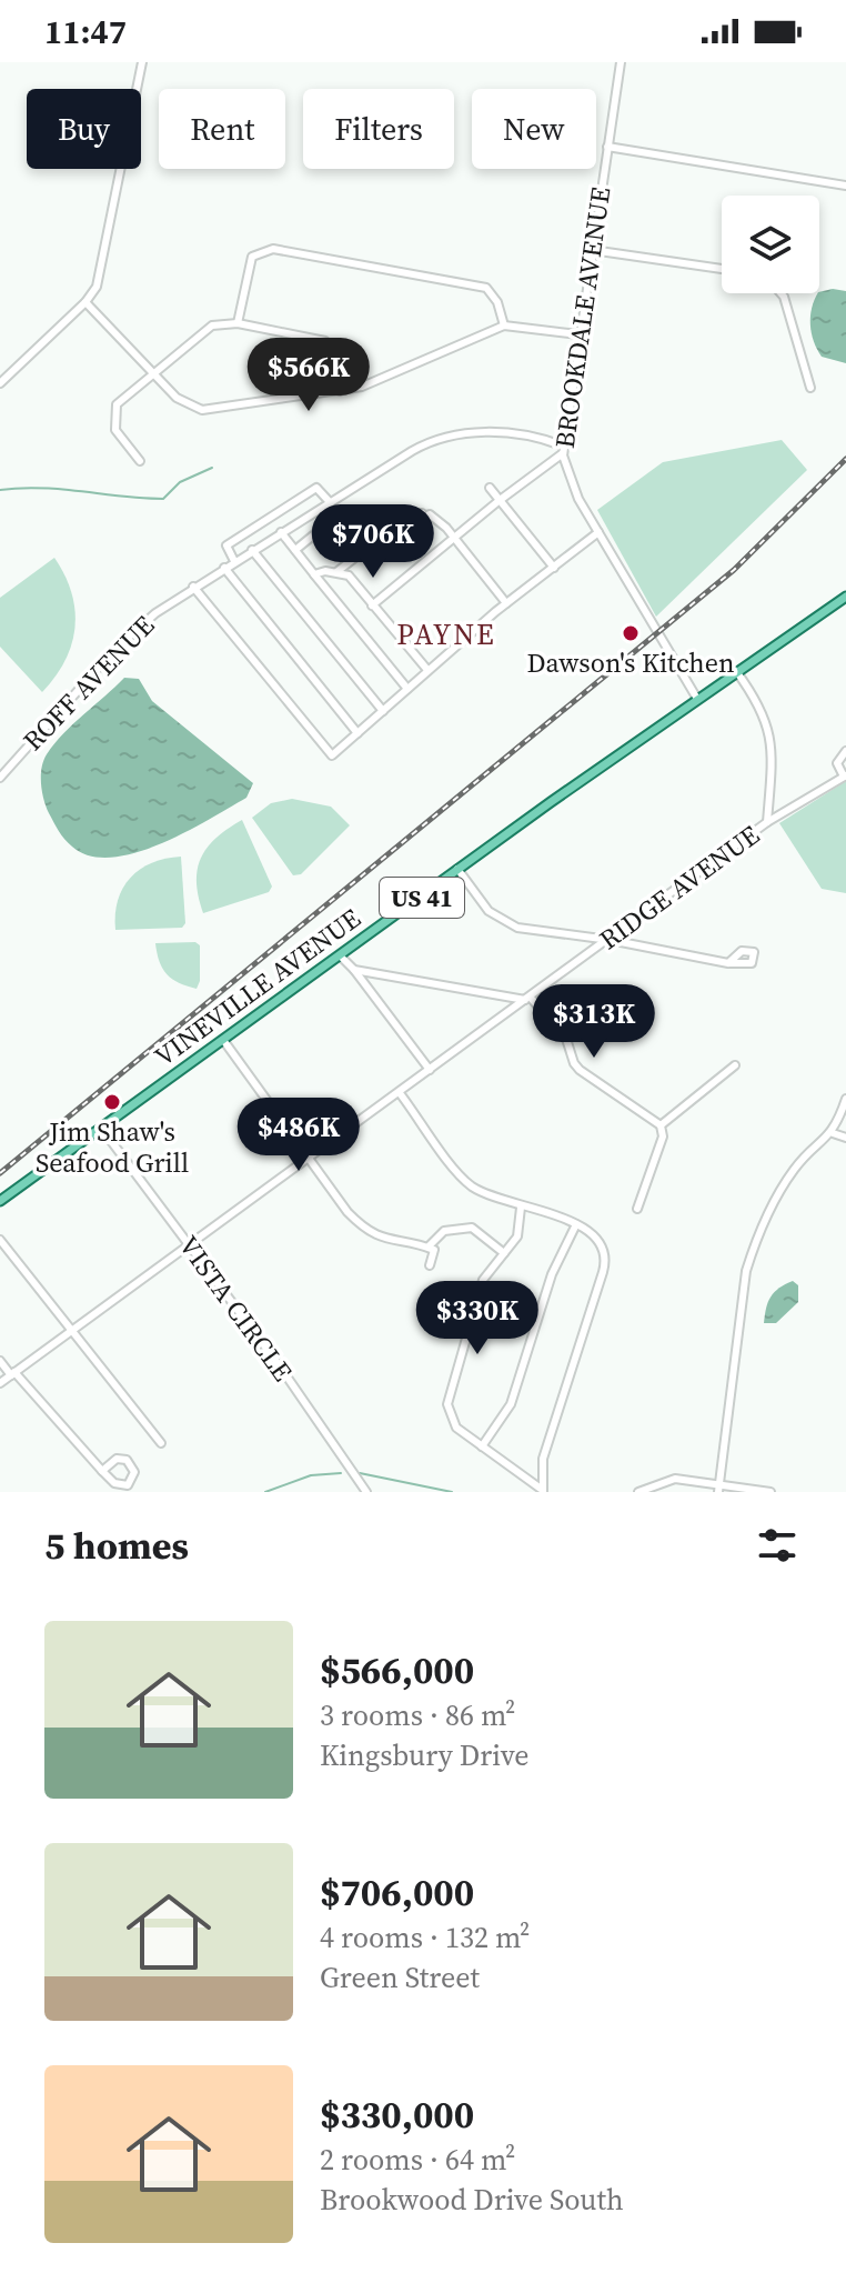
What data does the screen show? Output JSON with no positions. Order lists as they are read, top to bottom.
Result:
{
  "streets": {
    "main road": ["US 41", "VINEVILLE AVENUE"],
    "street": [
      "BROOKDALE AVENUE",
      "ROFF AVENUE",
      "RIDGE AVENUE",
      "VISTA CIRCLE"
    ]
  },
  "crossings": [
    ["BROOKDALE AVENUE", "ROFF AVENUE"],
    ["BROOKDALE AVENUE", "VINEVILLE AVENUE"],
    ["RIDGE AVENUE", "VISTA CIRCLE"],
    ["VINEVILLE AVENUE", "VISTA CIRCLE"]
  ],
  "districts": ["PAYNE"],
  "places": ["Dawson's Kitchen", "Jim Shaw's Seafood Grill"],
  "page": {
    "status": "11:47",
    "chip": [
      "Buy",
      "Rent",
      "Filters",
      "New"
    ],
    "price": [
      "$566K",
      "$706K",
      "$313K",
      "$486K",
      "$330K"
    ],
    "heading": "5 homes",
    "list": [
      {
        "name": "$566,000",
        "note": "3 rooms · 86 m² · Kingsbury Drive"
      },
      {
        "name": "$706,000",
        "note": "4 rooms · 132 m² · Green Street"
      },
      {
        "name": "$330,000",
        "note": "2 rooms · 64 m² · Brookwood Drive South"
      }
    ]
  }
}
